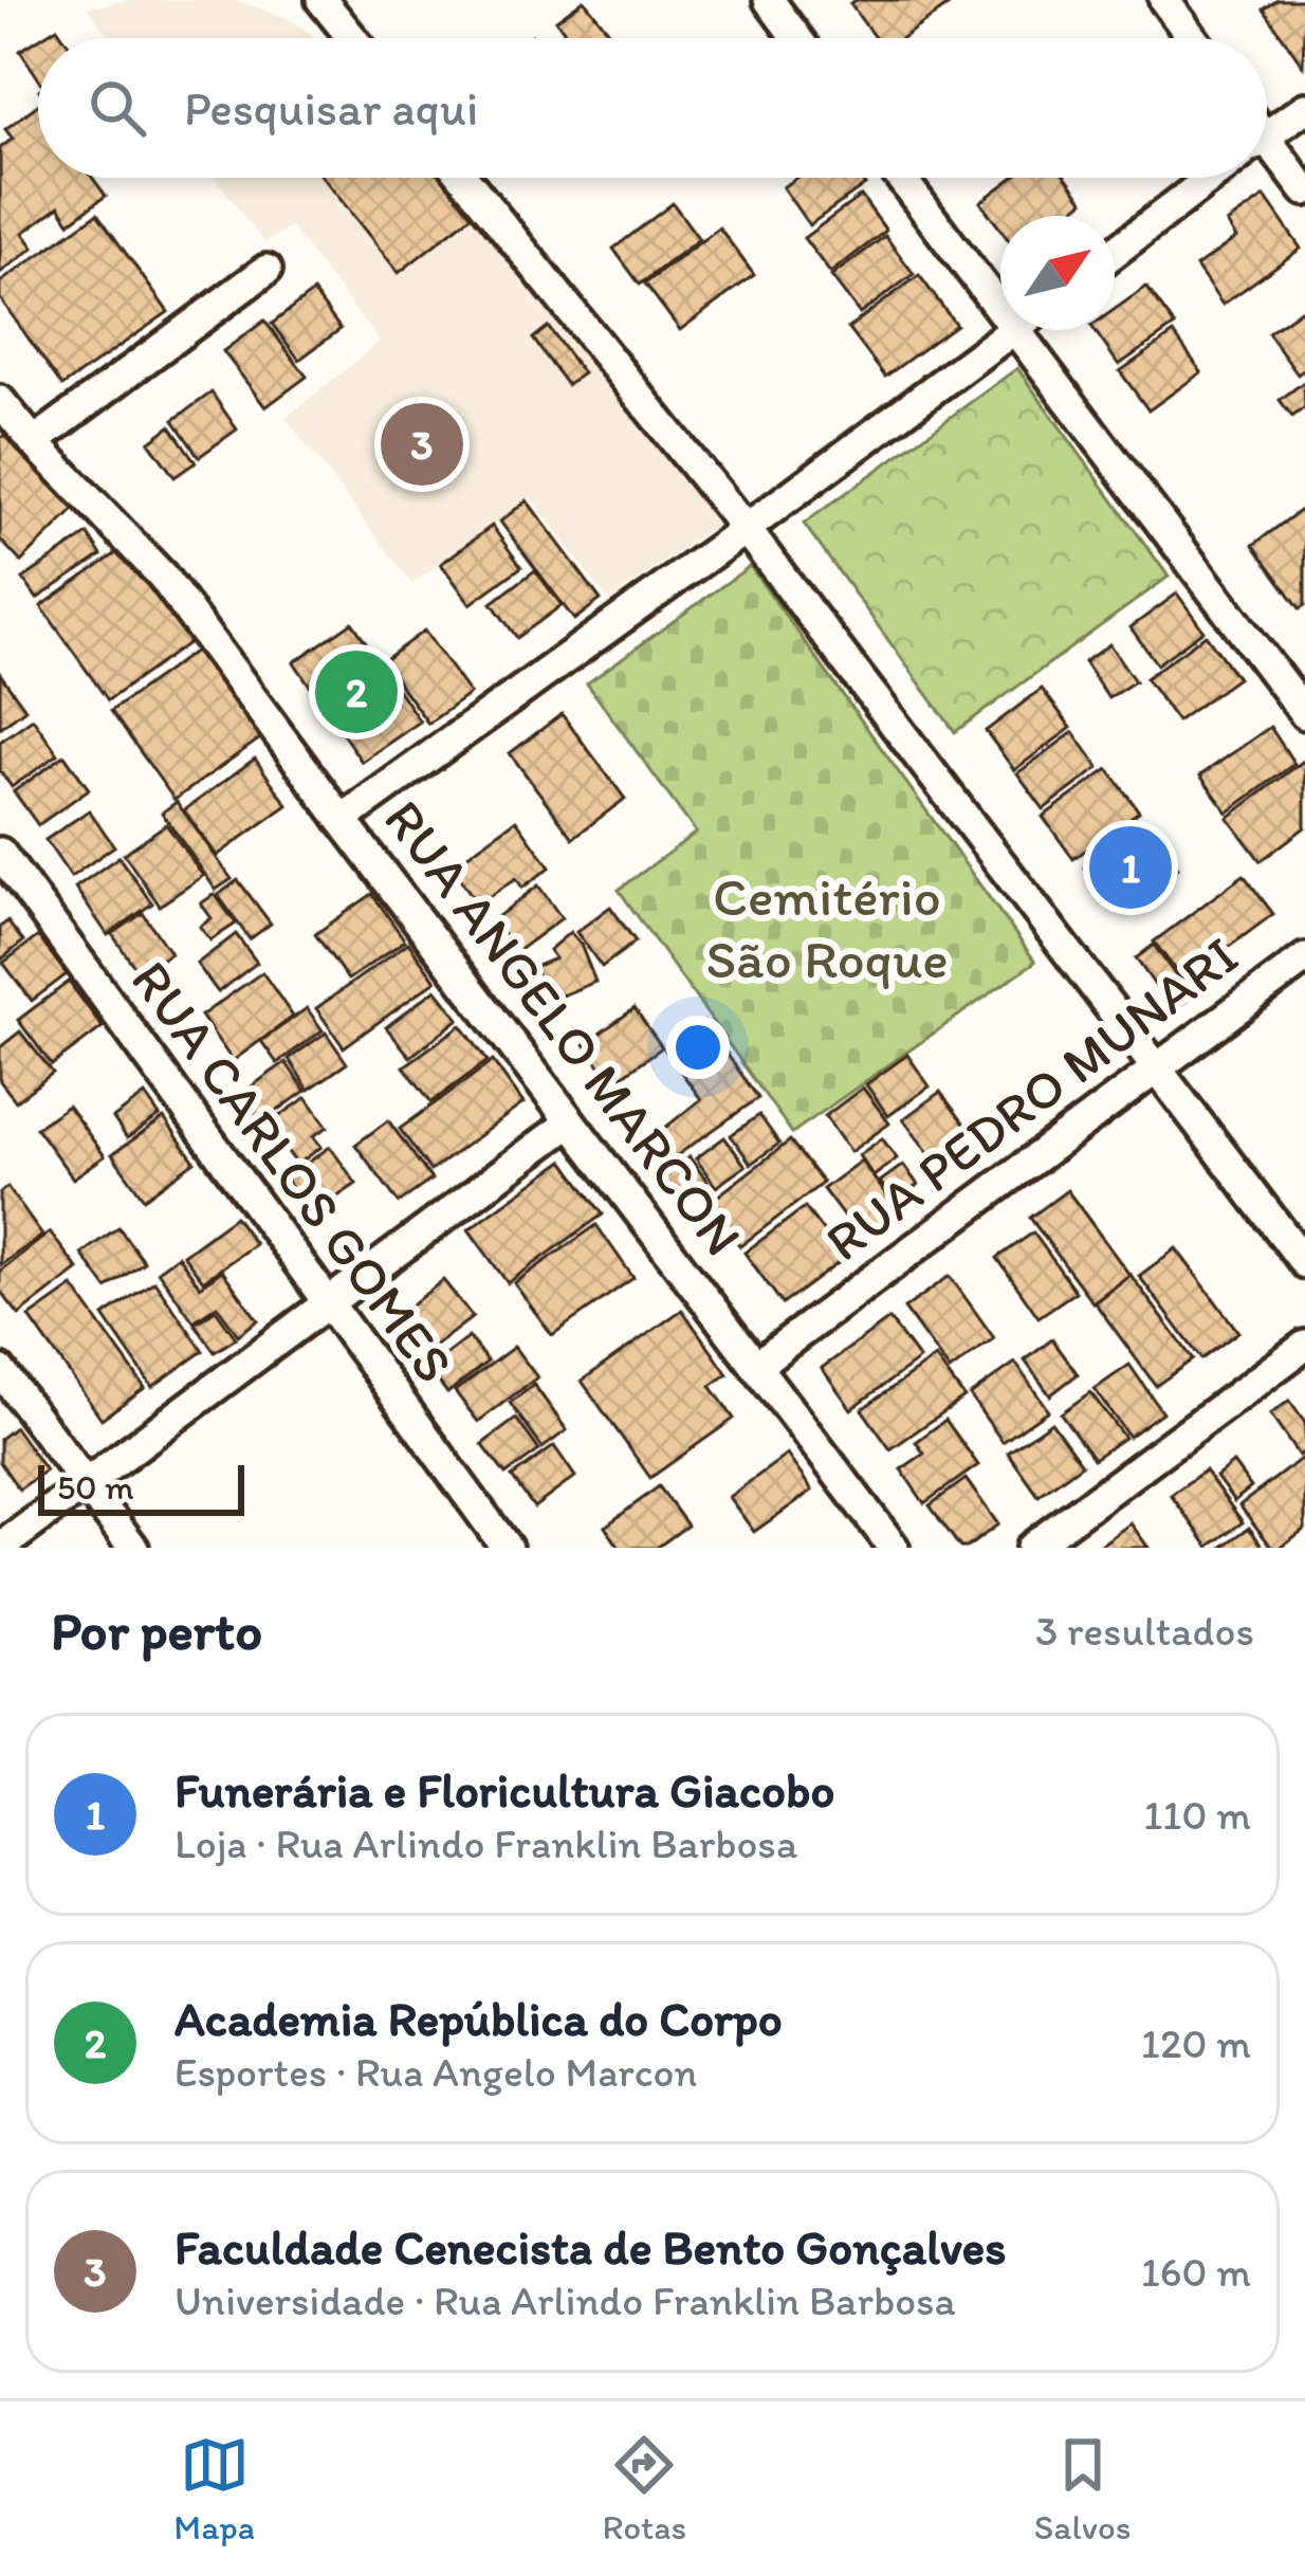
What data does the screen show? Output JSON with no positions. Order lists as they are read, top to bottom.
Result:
{
  "streets": {
    "street": ["RUA ANGELO MARCON", "RUA PEDRO MUNARI", "RUA CARLOS GOMES"]
  },
  "crossings": [
    ["RUA ANGELO MARCON", "RUA PEDRO MUNARI"]
  ],
  "parks": ["Cemitério São Roque"],
  "scale_bar": "50 m",
  "north": "top right",
  "page": {
    "search": "Pesquisar aqui",
    "pins": ["3", "2", "1"],
    "scale": "50 m",
    "heading": ["Por perto", "3 resultados"],
    "list": [
      {
        "mark": "1",
        "name": "Funerária e Floricultura Giacobo",
        "note": "Loja · Rua Arlindo Franklin Barbosa",
        "value": "110 m"
      },
      {
        "mark": "2",
        "name": "Academia República do Corpo",
        "note": "Esportes · Rua Angelo Marcon",
        "value": "120 m"
      },
      {
        "mark": "3",
        "name": "Faculdade Cenecista de Bento Gonçalves",
        "note": "Universidade · Rua Arlindo Franklin Barbosa",
        "value": "160 m"
      }
    ],
    "nav": ["Mapa", "Rotas", "Salvos"]
  }
}
